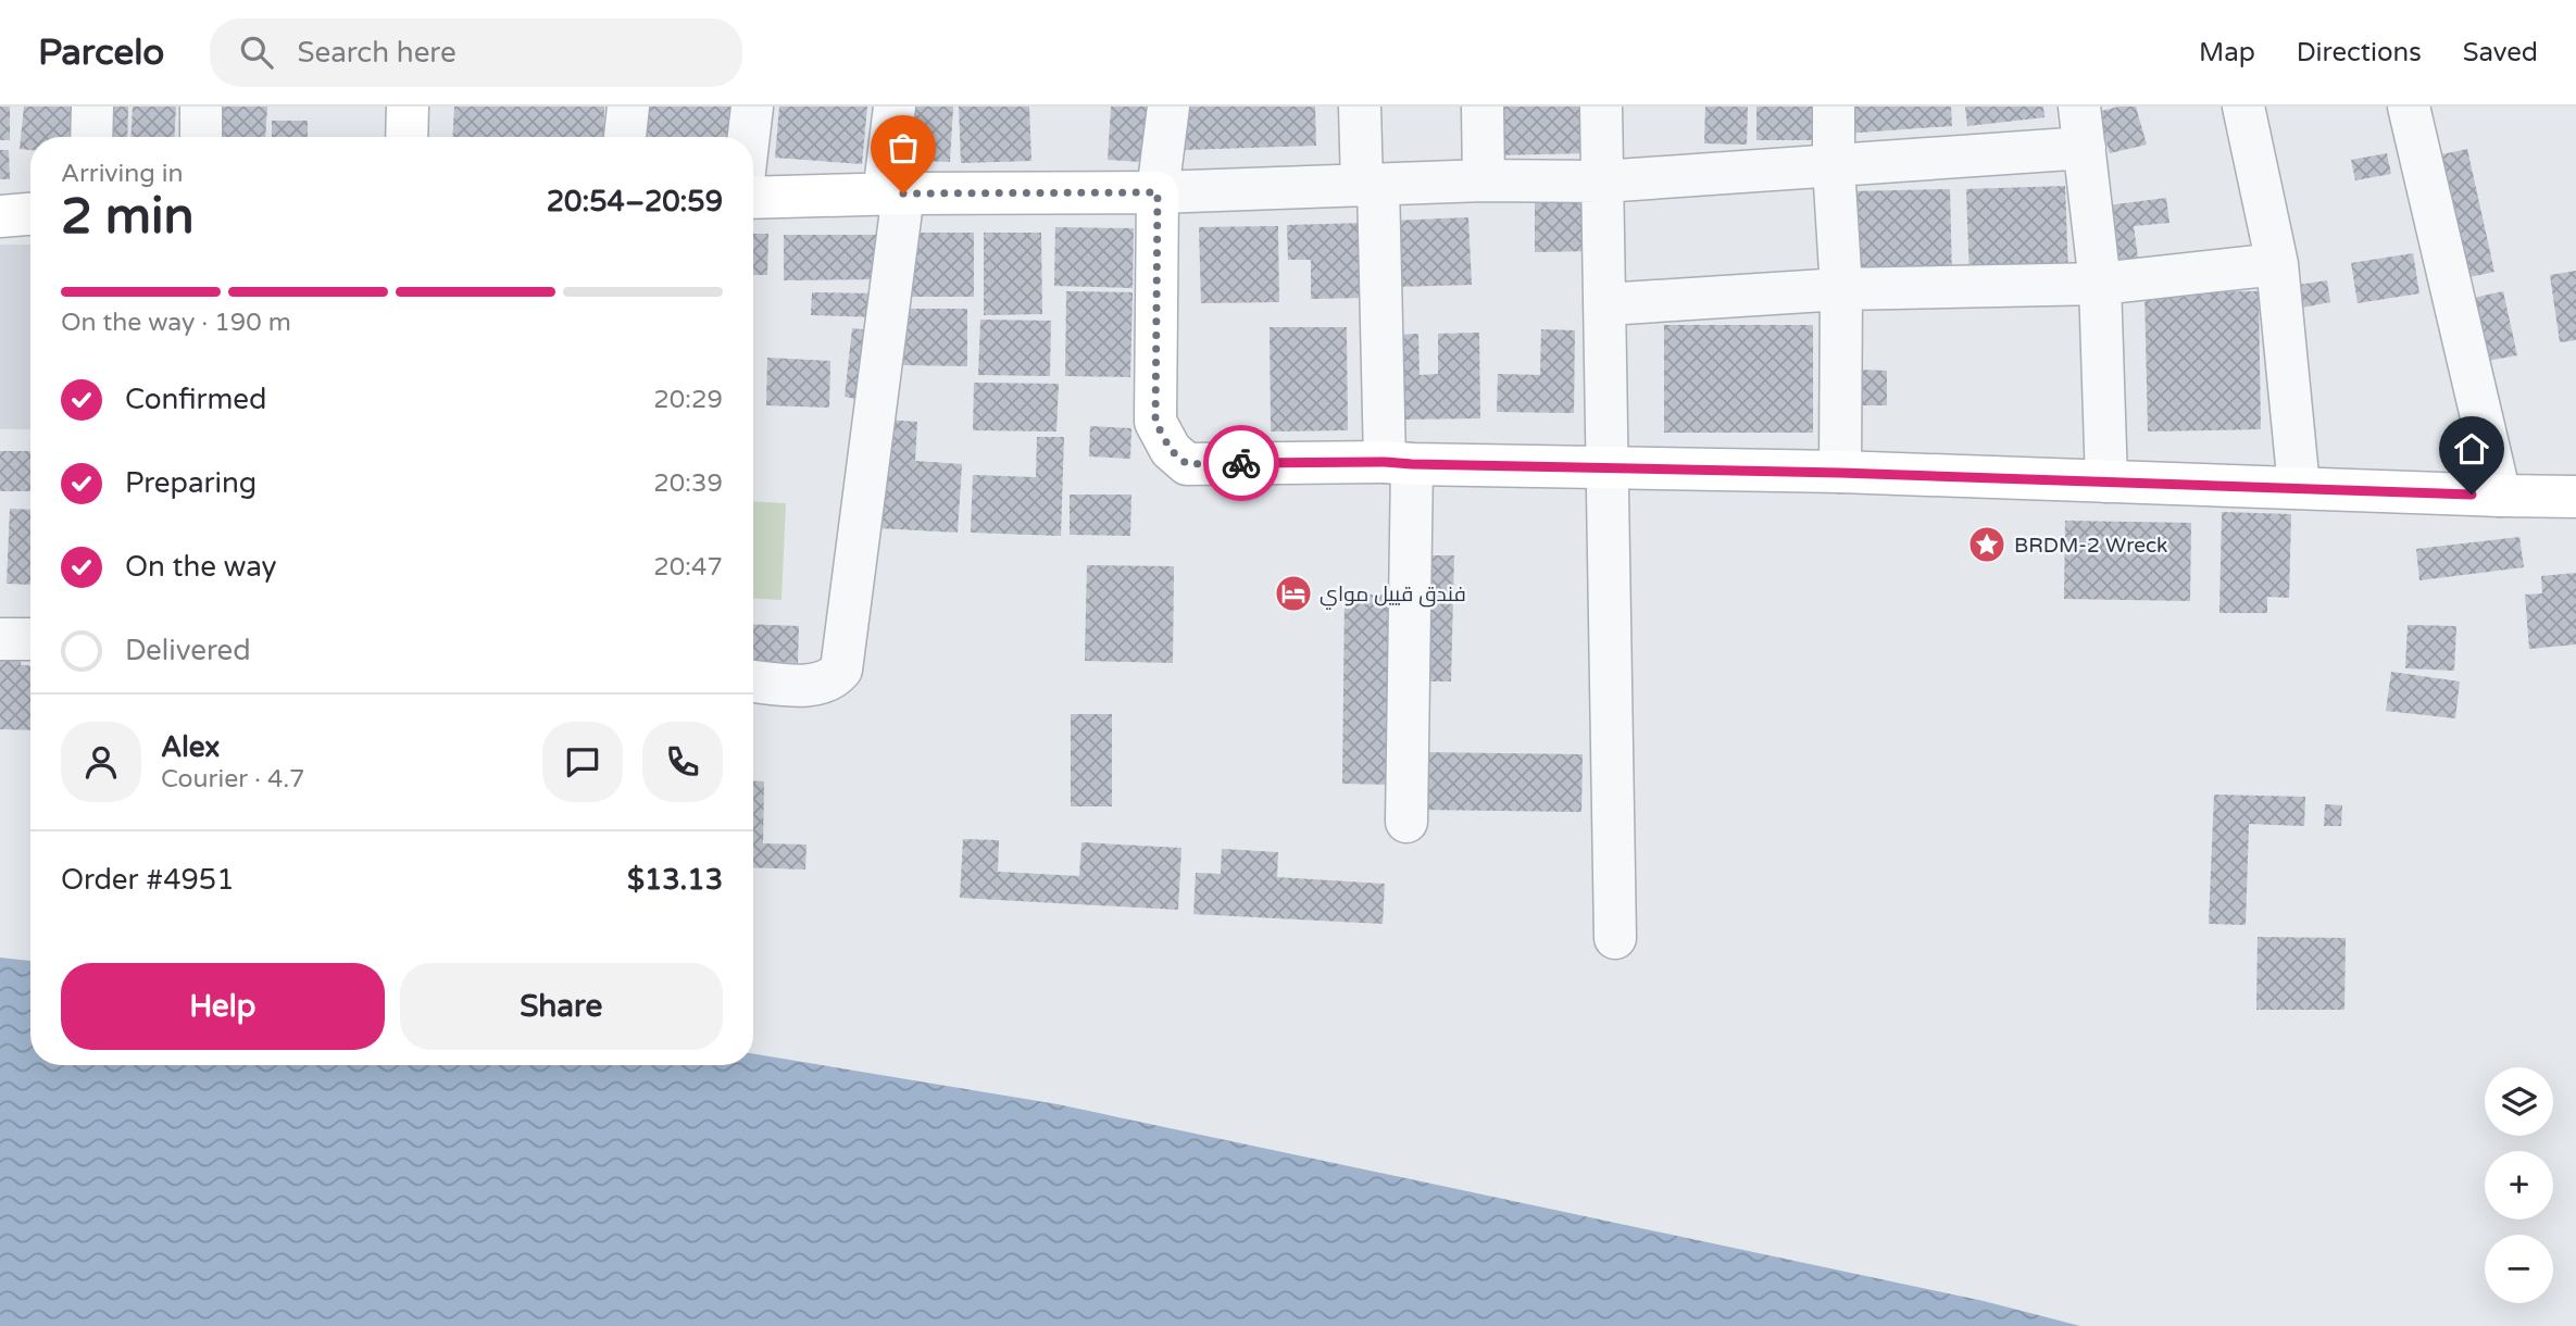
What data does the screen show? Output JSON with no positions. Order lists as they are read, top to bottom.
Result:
{
  "places": {
    "place": ["BRDM-2 Wreck"],
    "hotel": ["فندق قييل مواي"]
  },
  "page": {
    "header": "Parcelo",
    "search": "Search here",
    "nav": ["Map", "Directions", "Saved"],
    "heading": ["2 min", "Arriving in", "20:54–20:59"],
    "panel": [
      "Alex",
      "Courier · 4.7",
      "Order #4951",
      "$13.13"
    ],
    "bar": "On the way · 190 m",
    "list": [
      ["Confirmed", "20:29"],
      ["Preparing", "20:39"],
      ["On the way", "20:47"],
      "Delivered"
    ],
    "buttons": ["Help", "Share"],
    "map_buttons": ["+", "−"]
  }
}
